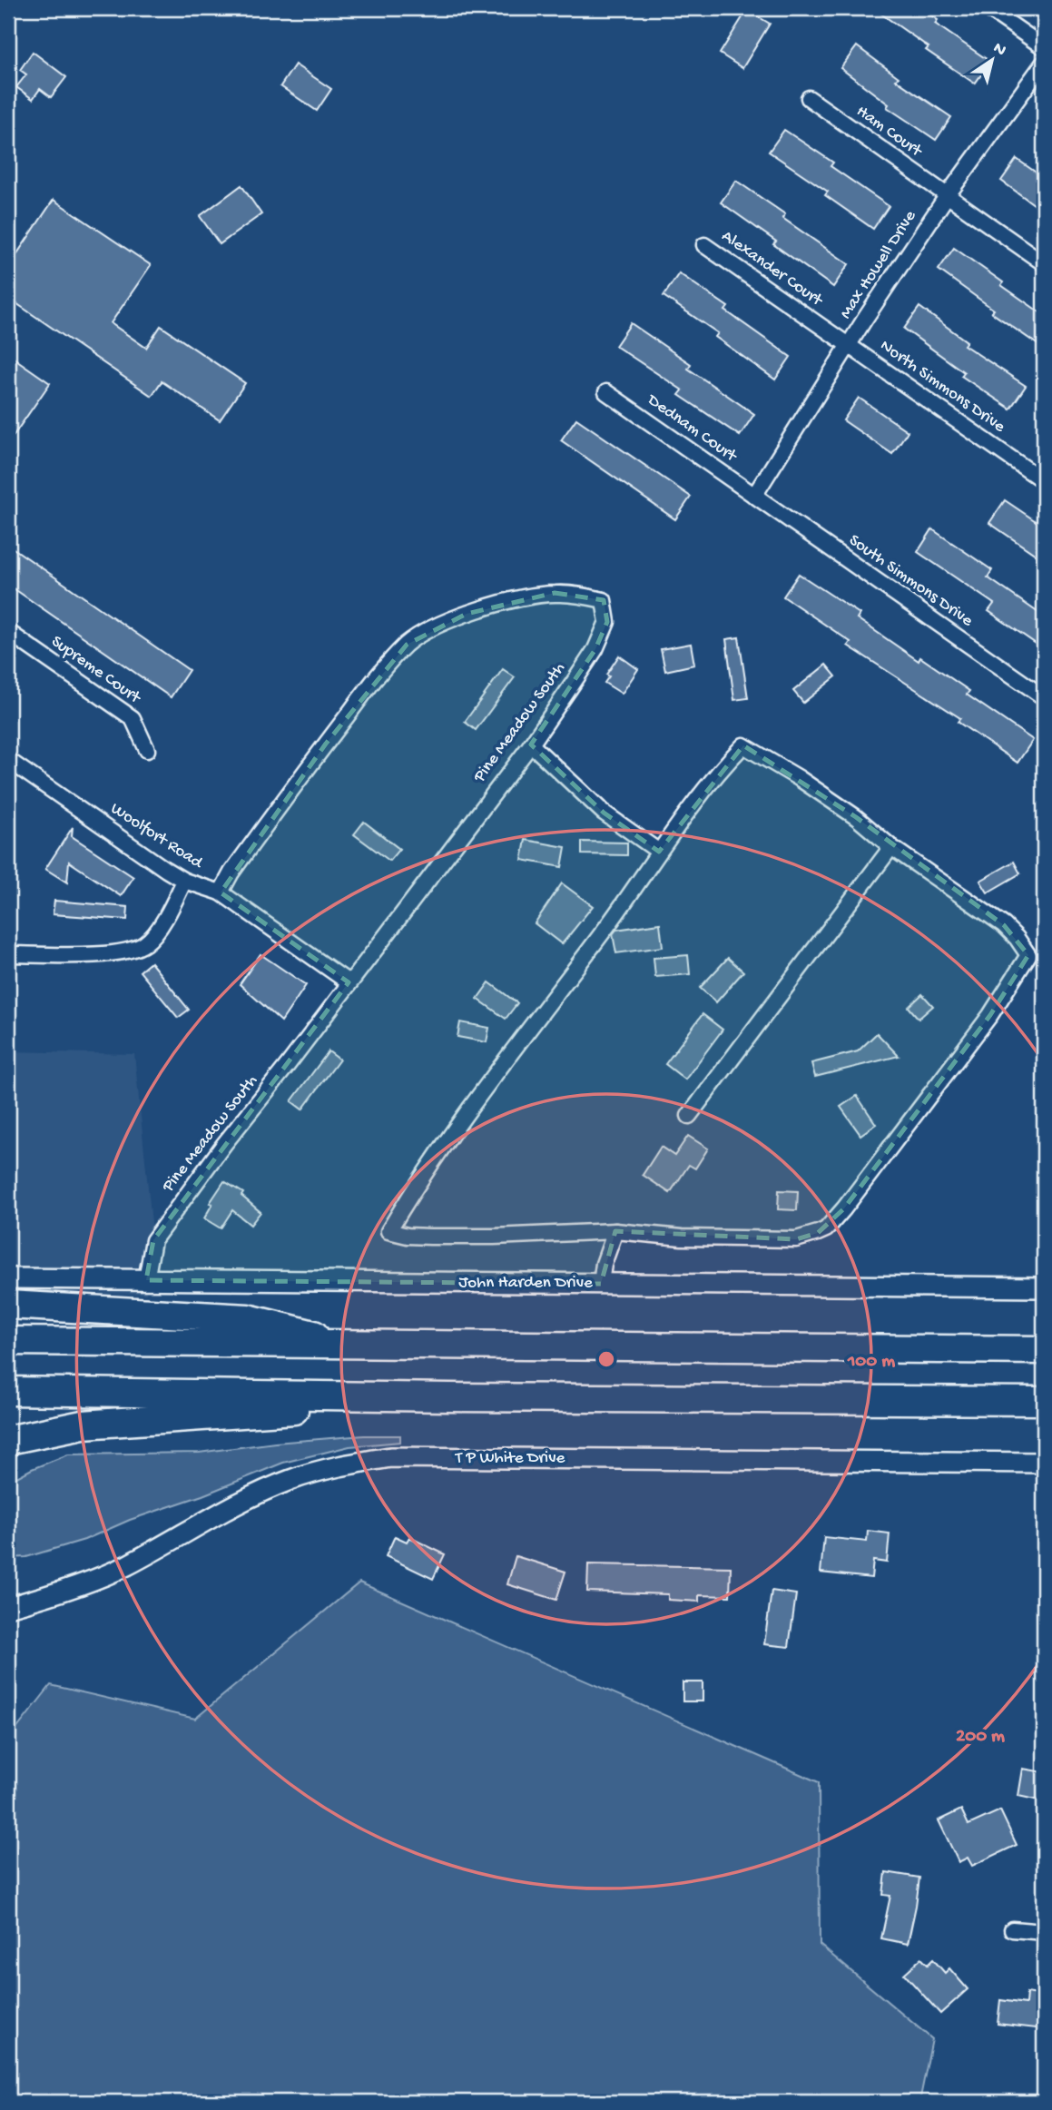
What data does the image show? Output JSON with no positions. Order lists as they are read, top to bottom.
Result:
{
  "streets": {
    "street": [
      "Ham Court",
      "Max Howell Drive",
      "Alexander Court",
      "North Simmons Drive",
      "Dednam Court",
      "South Simmons Drive",
      "Supreme Court",
      "Pine Meadow South",
      "Woolfort Road",
      "John Harden Drive",
      "T P White Drive"
    ]
  },
  "crossings": [
    ["Ham Court", "Max Howell Drive"],
    ["Max Howell Drive", "Alexander Court"],
    ["Max Howell Drive", "North Simmons Drive"],
    ["Max Howell Drive", "Dednam Court"],
    ["Max Howell Drive", "South Simmons Drive"],
    ["Alexander Court", "North Simmons Drive"],
    ["Dednam Court", "South Simmons Drive"],
    ["Pine Meadow South", "Woolfort Road"],
    ["Pine Meadow South", "John Harden Drive"]
  ],
  "north": "top right",
  "rings": ["100 m", "200 m"]
}
